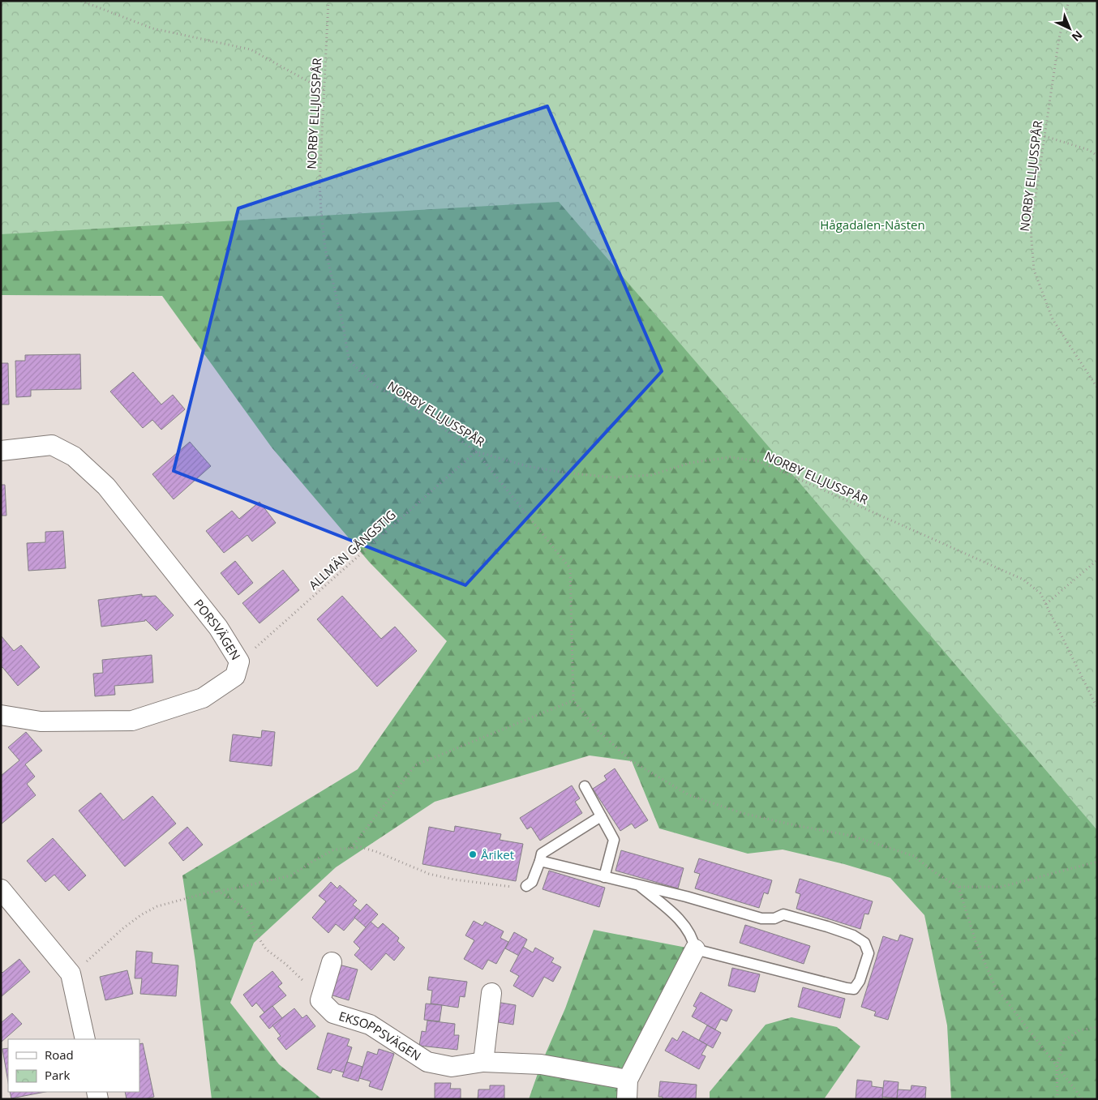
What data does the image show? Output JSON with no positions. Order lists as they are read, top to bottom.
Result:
{
  "streets": {
    "street": ["PORSVÄGEN", "EKSOPPSVÄGEN"],
    "path": ["NORBY ELLJUSSPÅR", "ALLMÄN GÅNGSTIG"]
  },
  "crossings": [
    ["NORBY ELLJUSSPÅR", "ALLMÄN GÅNGSTIG"],
    ["ALLMÄN GÅNGSTIG", "PORSVÄGEN"]
  ],
  "parks": ["Hågadalen-Nåsten"],
  "places": ["Åriket"],
  "legend": ["Road", "Park"],
  "north": "bottom right"
}
